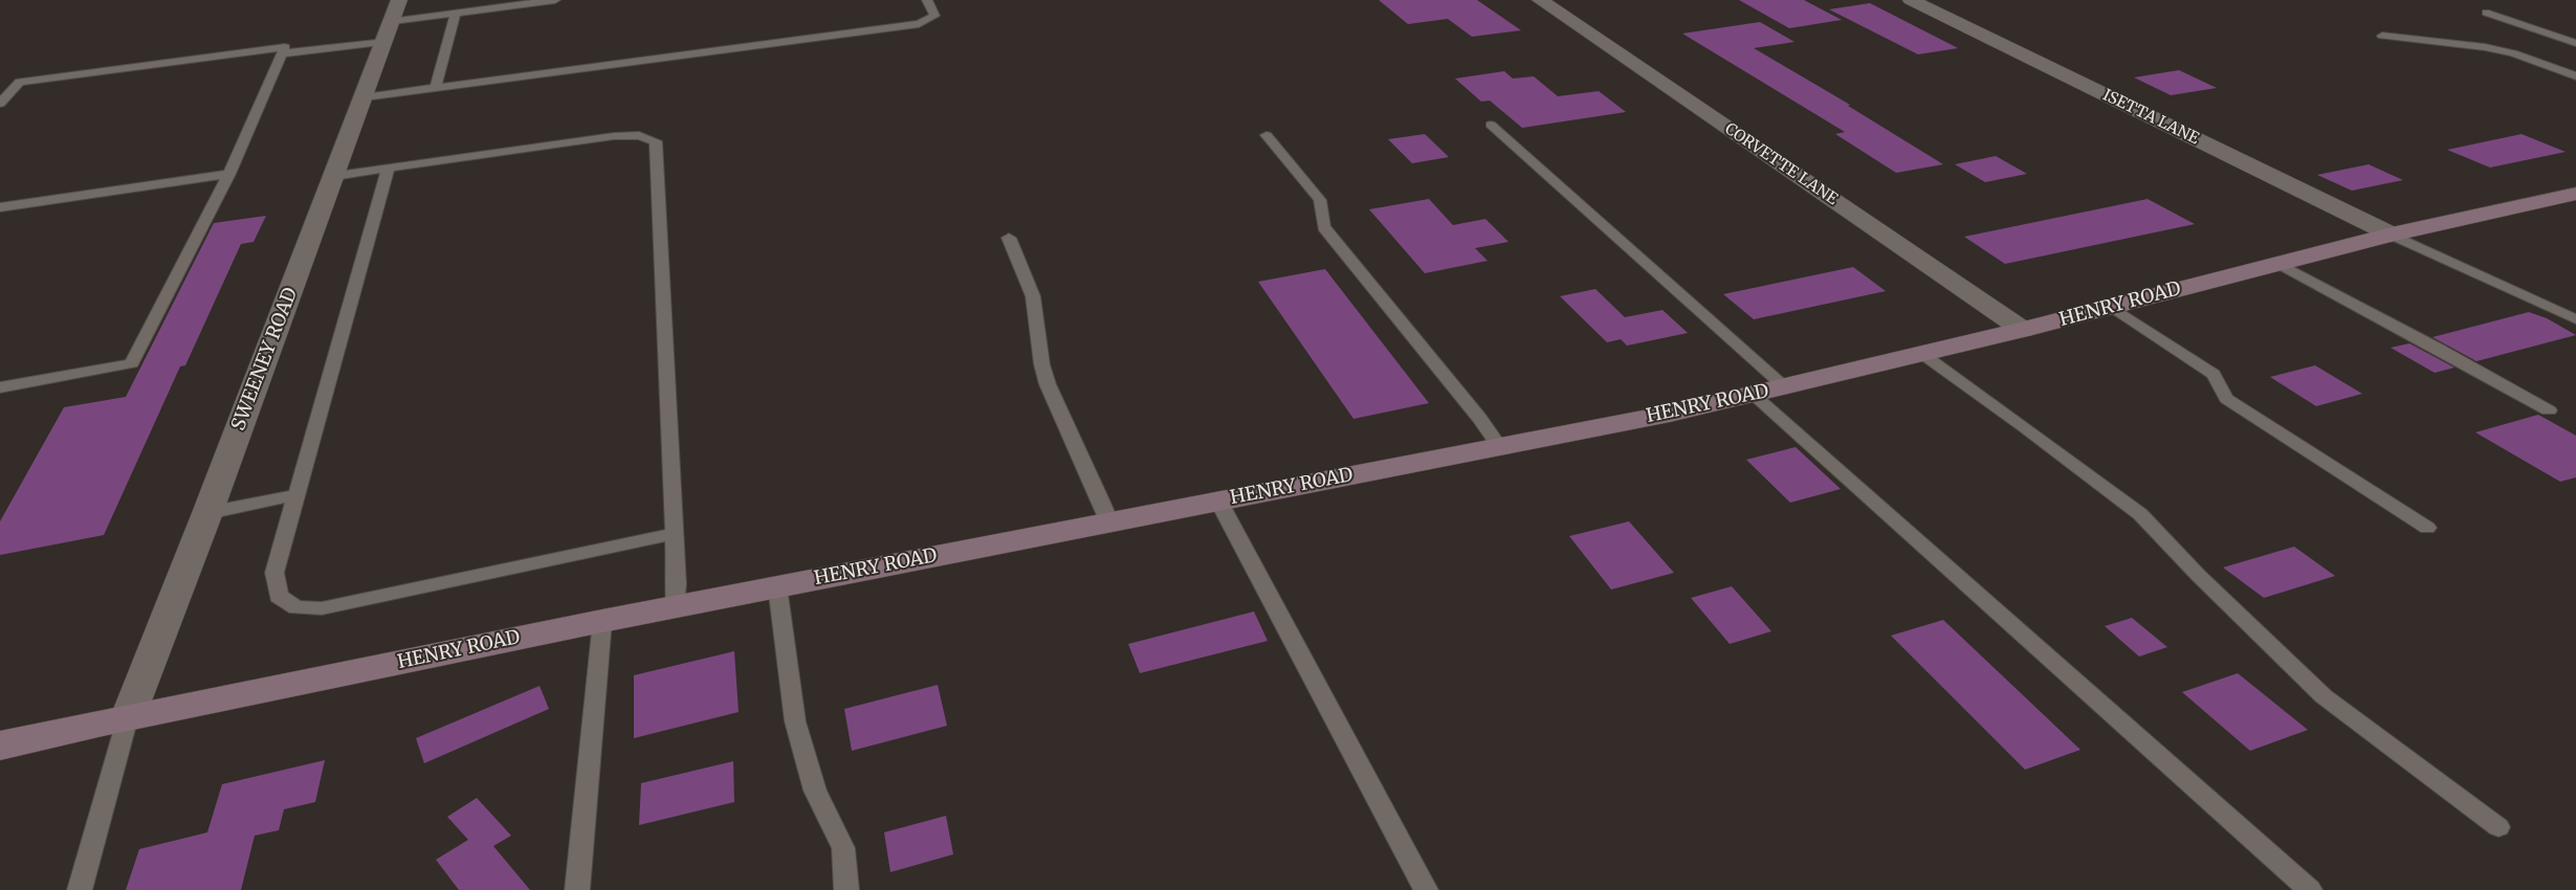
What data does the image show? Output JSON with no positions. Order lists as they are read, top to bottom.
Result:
{
  "streets": {
    "street": [
      "ISETTA LANE",
      "CORVETTE LANE",
      "HENRY ROAD",
      "SWEENEY ROAD"
    ]
  },
  "crossings": [
    ["ISETTA LANE", "HENRY ROAD"],
    ["CORVETTE LANE", "HENRY ROAD"],
    ["HENRY ROAD", "SWEENEY ROAD"]
  ]
}
